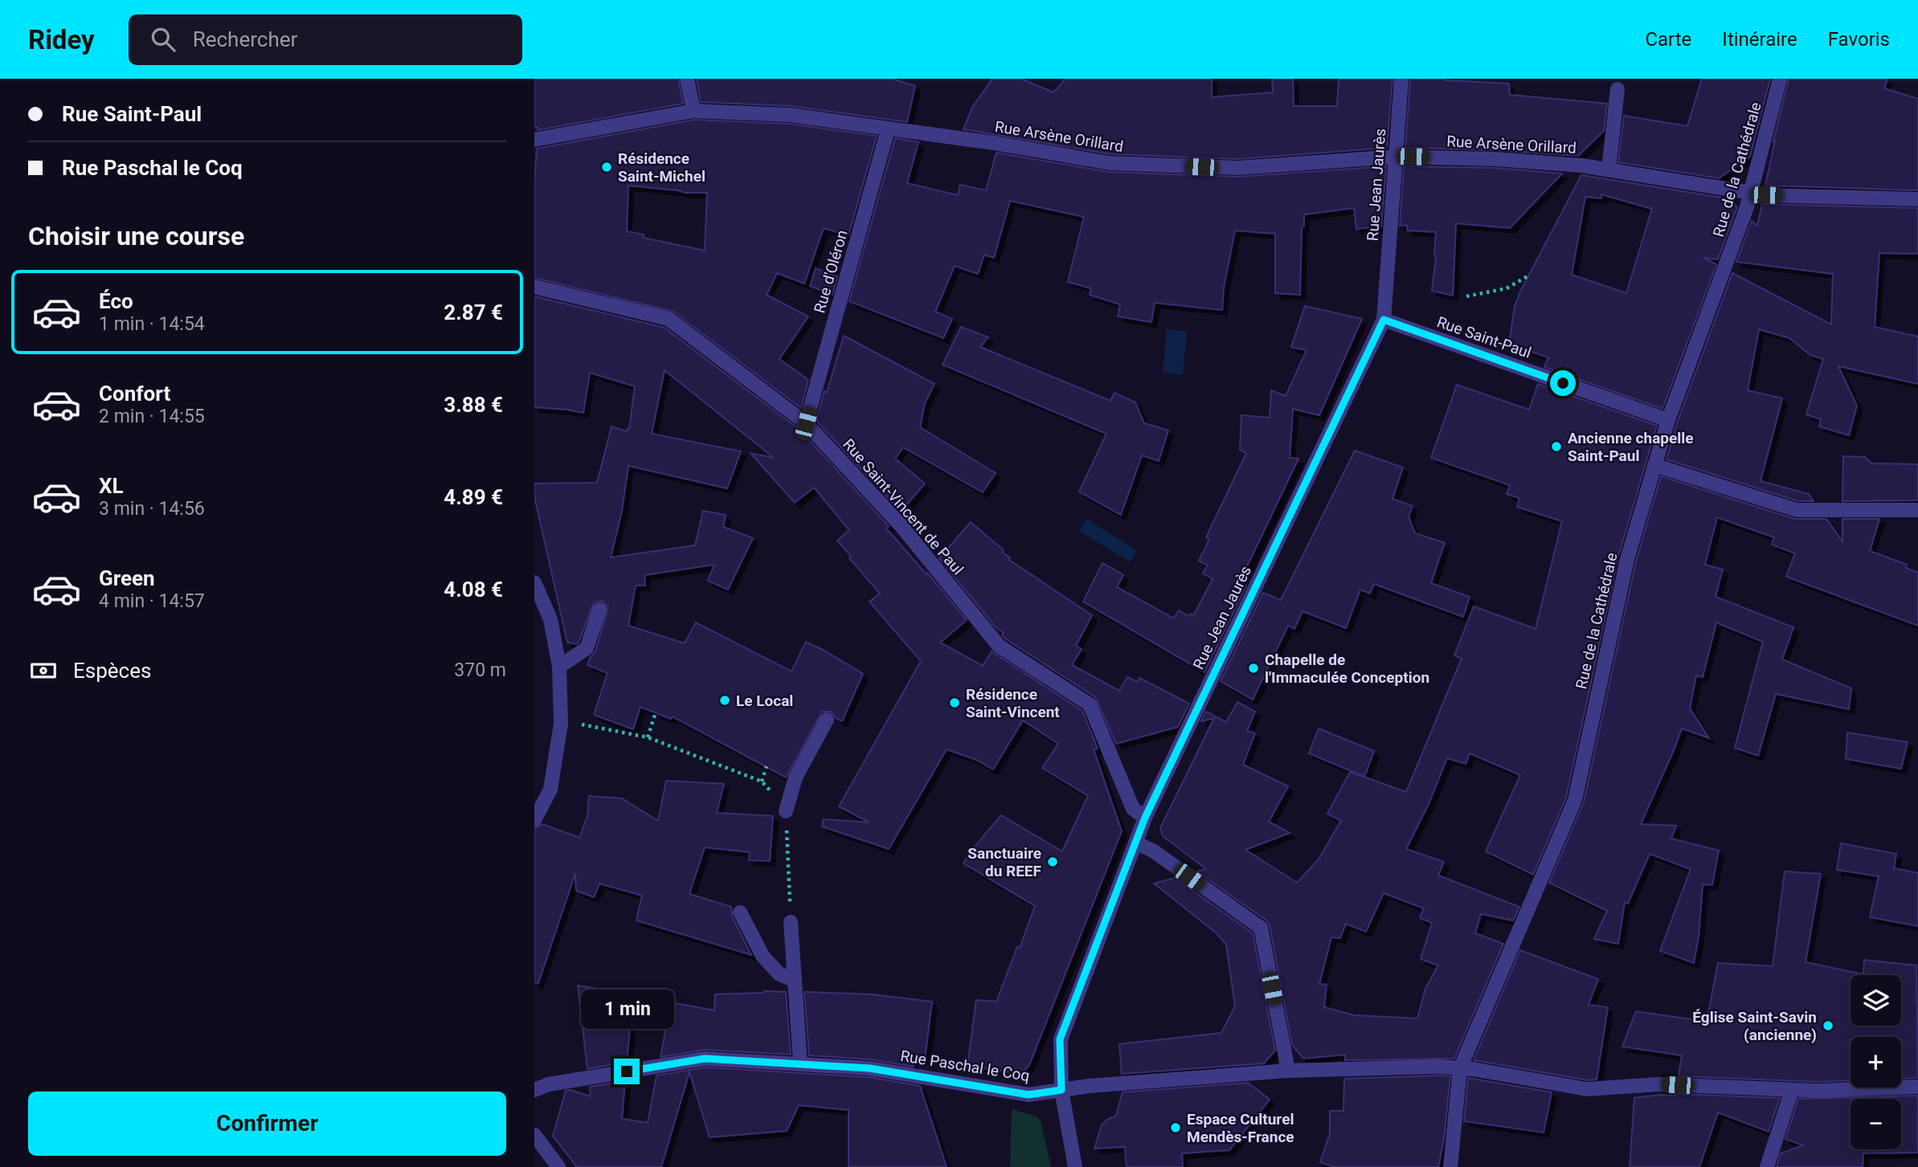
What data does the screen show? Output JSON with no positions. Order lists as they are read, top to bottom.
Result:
{
  "streets": {
    "street": [
      "Rue Arsène Orillard",
      "Rue de la Cathédrale",
      "Rue Jean Jaurès",
      "Rue d'Oléron",
      "Rue Saint-Paul",
      "Rue Saint-Vincent de Paul",
      "Rue Paschal le Coq"
    ]
  },
  "crossings": [
    ["Rue Arsène Orillard", "Rue de la Cathédrale"],
    ["Rue Arsène Orillard", "Rue Jean Jaurès"],
    ["Rue Arsène Orillard", "Rue d'Oléron"],
    ["Rue de la Cathédrale", "Rue Saint-Paul"],
    ["Rue de la Cathédrale", "Rue Paschal le Coq"],
    ["Rue Jean Jaurès", "Rue Saint-Paul"],
    ["Rue Jean Jaurès", "Rue Saint-Vincent de Paul"],
    ["Rue Jean Jaurès", "Rue Paschal le Coq"],
    ["Rue d'Oléron", "Rue Saint-Vincent de Paul"]
  ],
  "places": [
    "Résidence Saint-Michel",
    "Ancienne chapelle Saint-Paul",
    "Chapelle de l'Immaculée Conception",
    "Le Local",
    "Résidence Saint-Vincent",
    "Sanctuaire du REEF",
    "Église Saint-Savin (ancienne)",
    "Espace Culturel Mendès-France"
  ],
  "page": {
    "header": "Ridey",
    "search": "Rechercher",
    "nav": ["Carte", "Itinéraire", "Favoris"],
    "banner": ["Rue Saint-Paul", "Rue Paschal le Coq"],
    "heading": "Choisir une course",
    "list": [
      {
        "name": "Éco",
        "note": "1 min · 14:54",
        "value": "2.87 €"
      },
      {
        "name": "Confort",
        "note": "2 min · 14:55",
        "value": "3.88 €"
      },
      {
        "name": "XL",
        "note": "3 min · 14:56",
        "value": "4.89 €"
      },
      {
        "name": "Green",
        "note": "4 min · 14:57",
        "value": "4.08 €"
      }
    ],
    "pay": ["Espèces", "370 m"],
    "map_buttons": ["+", "−"],
    "bubble": "1 min",
    "buttons": "Confirmer"
  }
}
